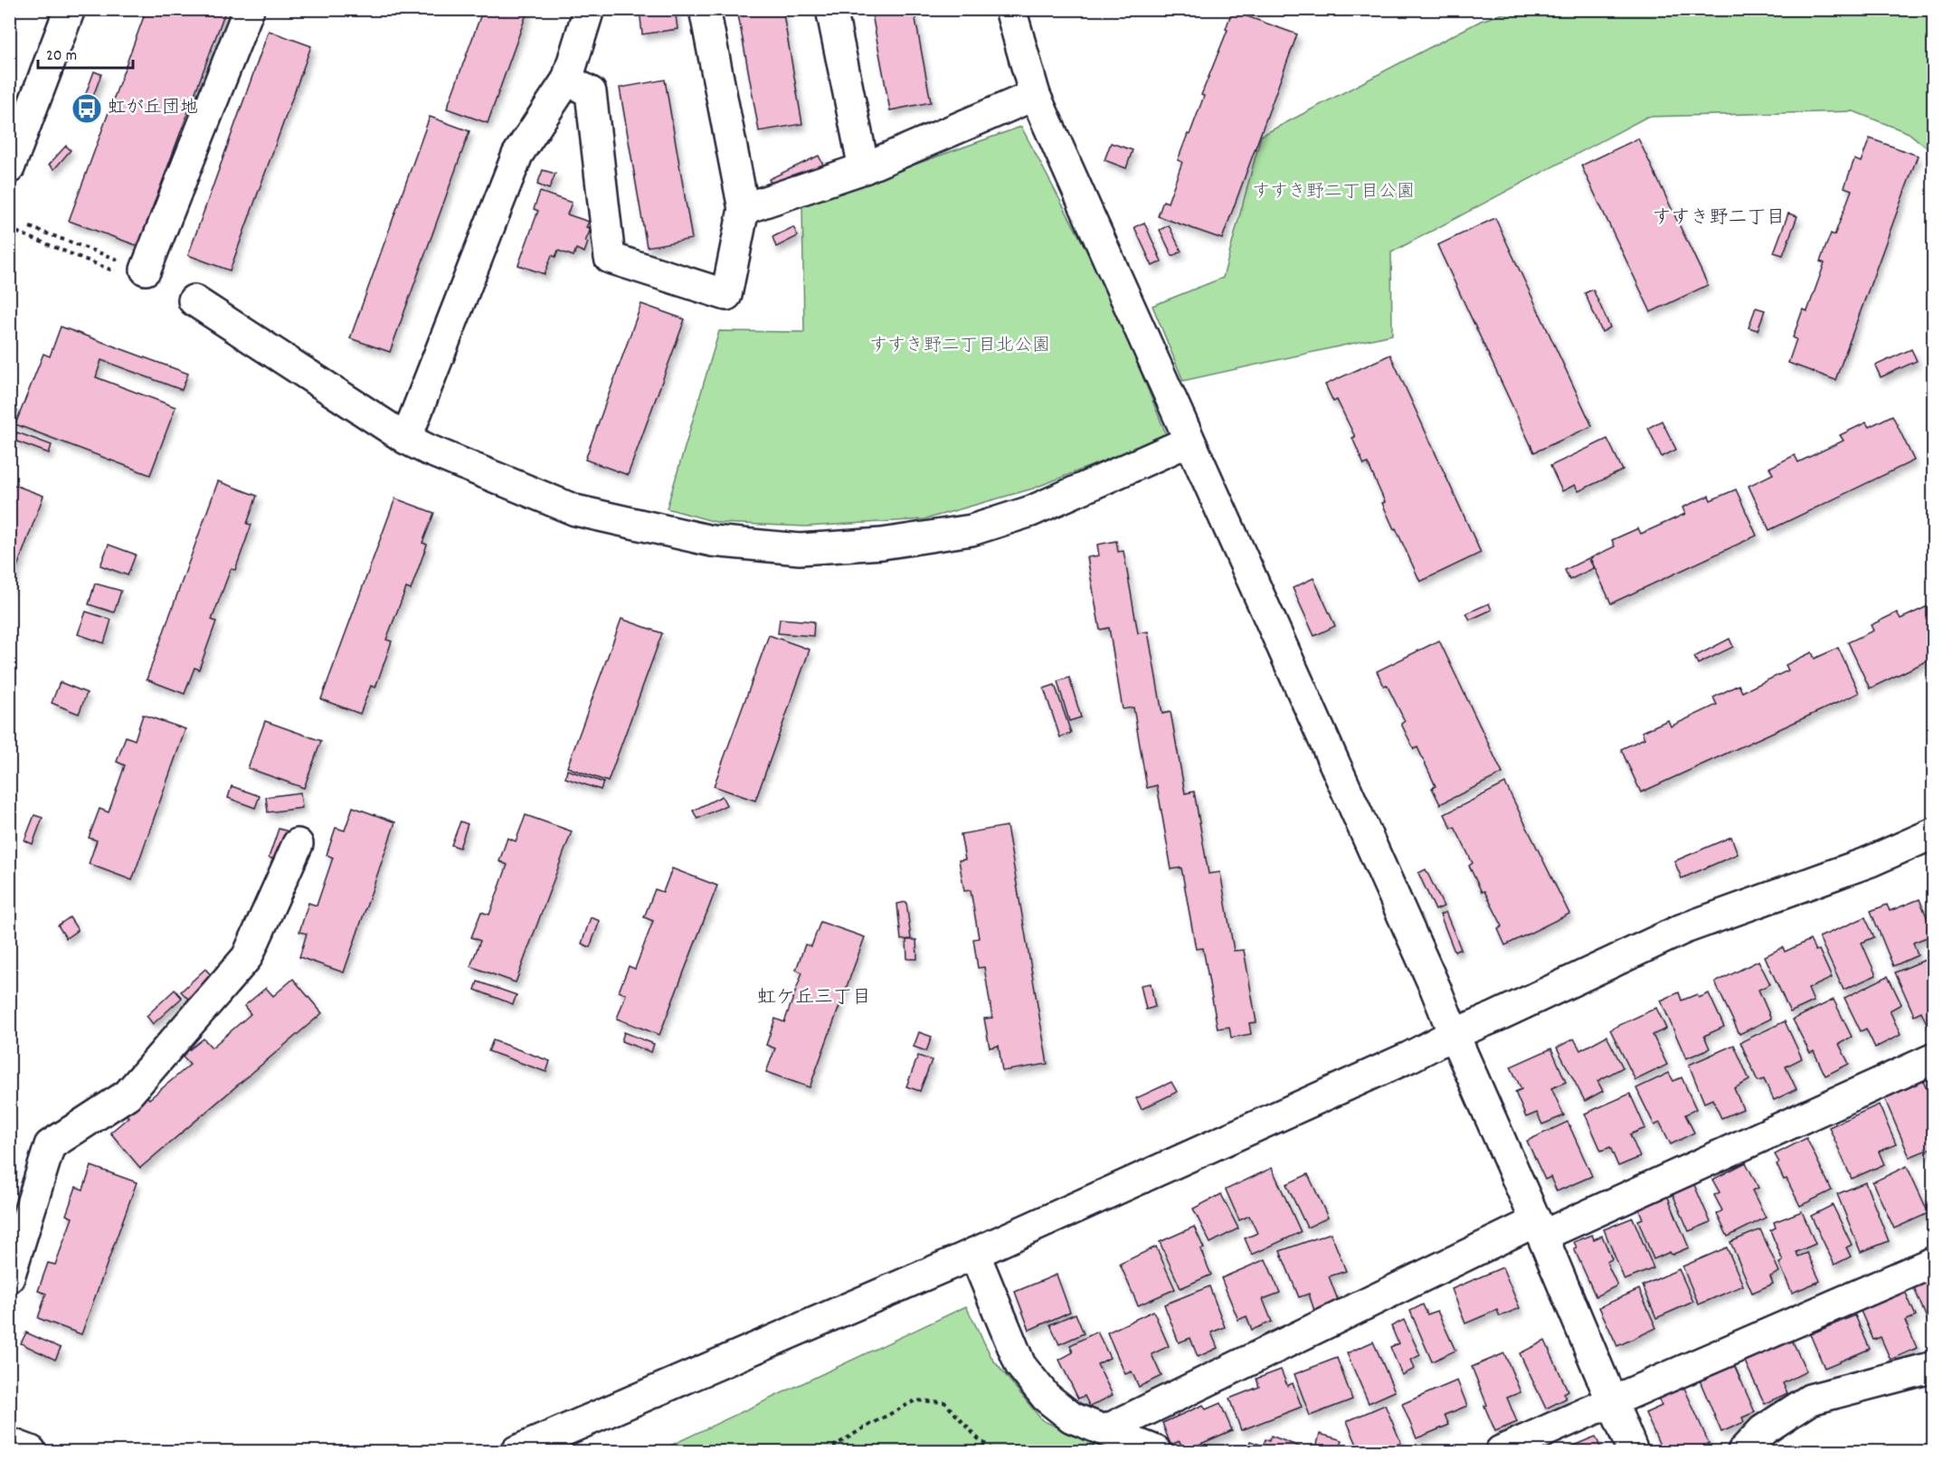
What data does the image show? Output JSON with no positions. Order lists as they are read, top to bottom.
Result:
{
  "districts": ["すすき野二丁目", "虹ケ丘三丁目"],
  "parks": ["すすき野二丁目公園", "すすき野二丁目北公園"],
  "places": {
    "bus stop": ["虹が丘団地"]
  },
  "scale_bar": "20 m"
}
